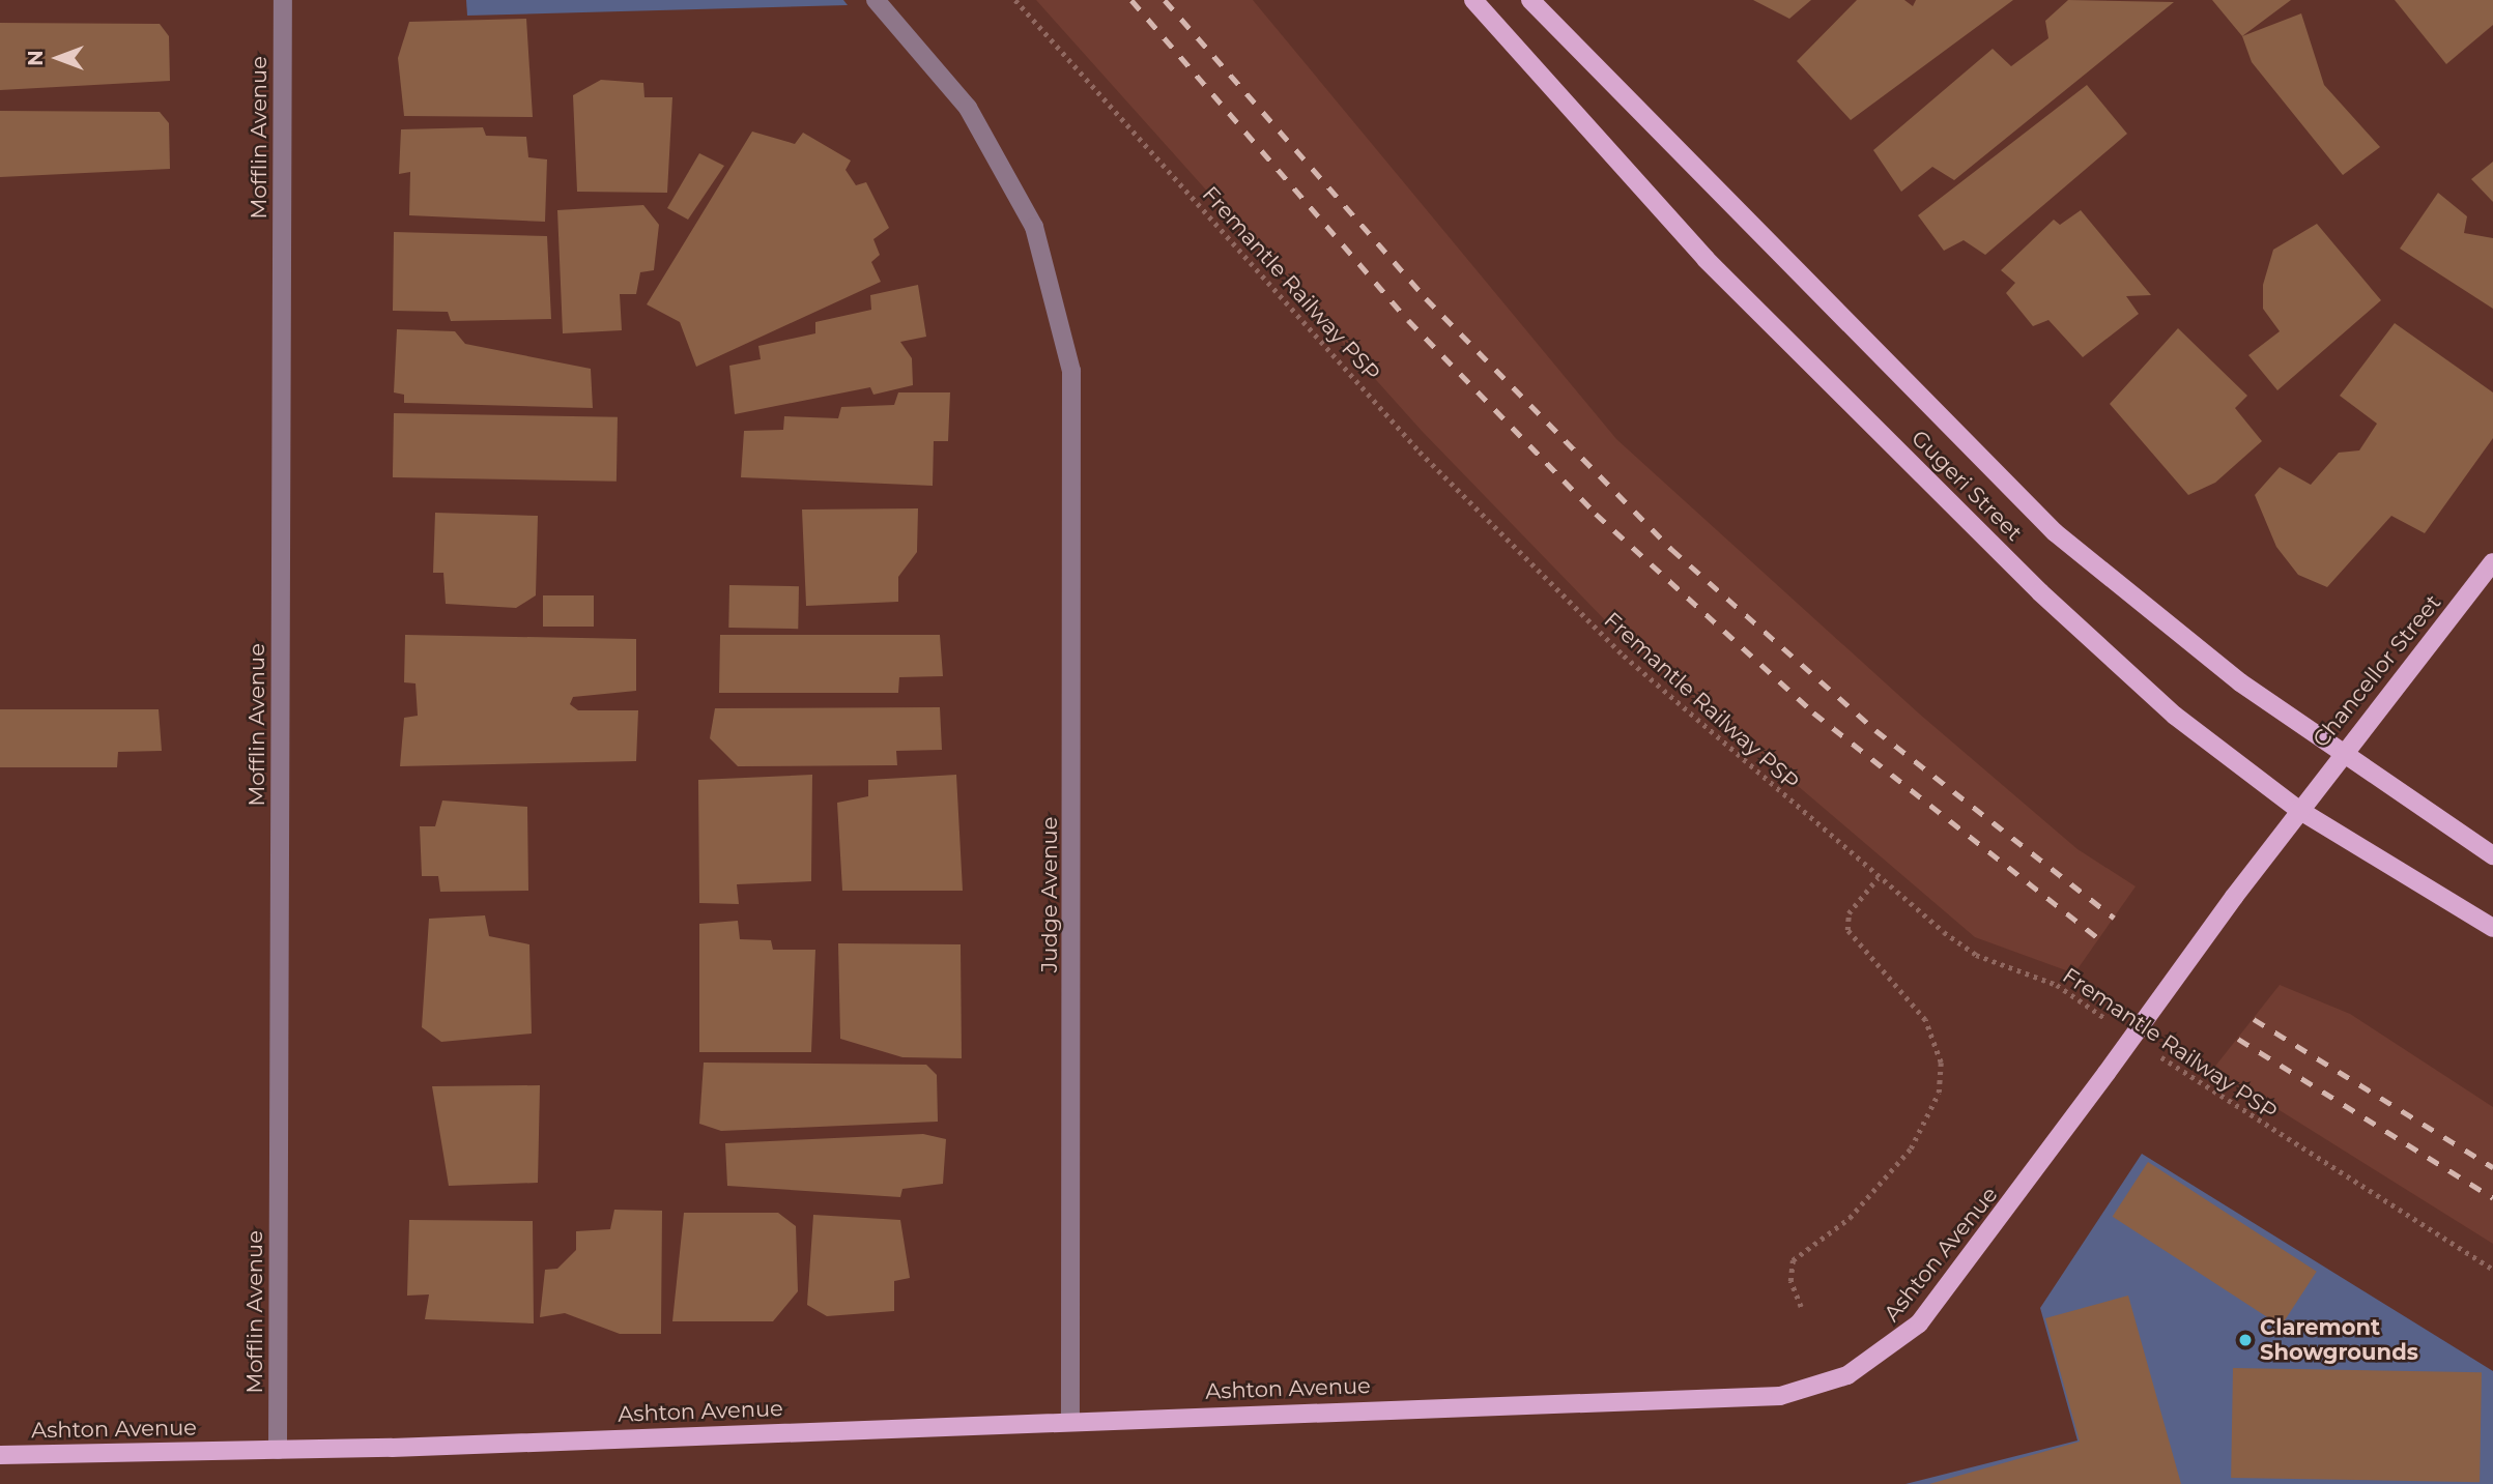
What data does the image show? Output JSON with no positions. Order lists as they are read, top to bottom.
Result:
{
  "streets": {
    "main road": ["Gugeri Street", "Chancellor Street", "Ashton Avenue"],
    "street": ["Mofflin Avenue", "Judge Avenue"],
    "path": ["Fremantle Railway PSP"]
  },
  "crossings": [
    ["Mofflin Avenue", "Ashton Avenue"],
    ["Gugeri Street", "Chancellor Street"],
    ["Gugeri Street", "Ashton Avenue"],
    ["Chancellor Street", "Ashton Avenue"],
    ["Judge Avenue", "Ashton Avenue"]
  ],
  "places": ["Claremont Showgrounds"],
  "north": "left"
}
